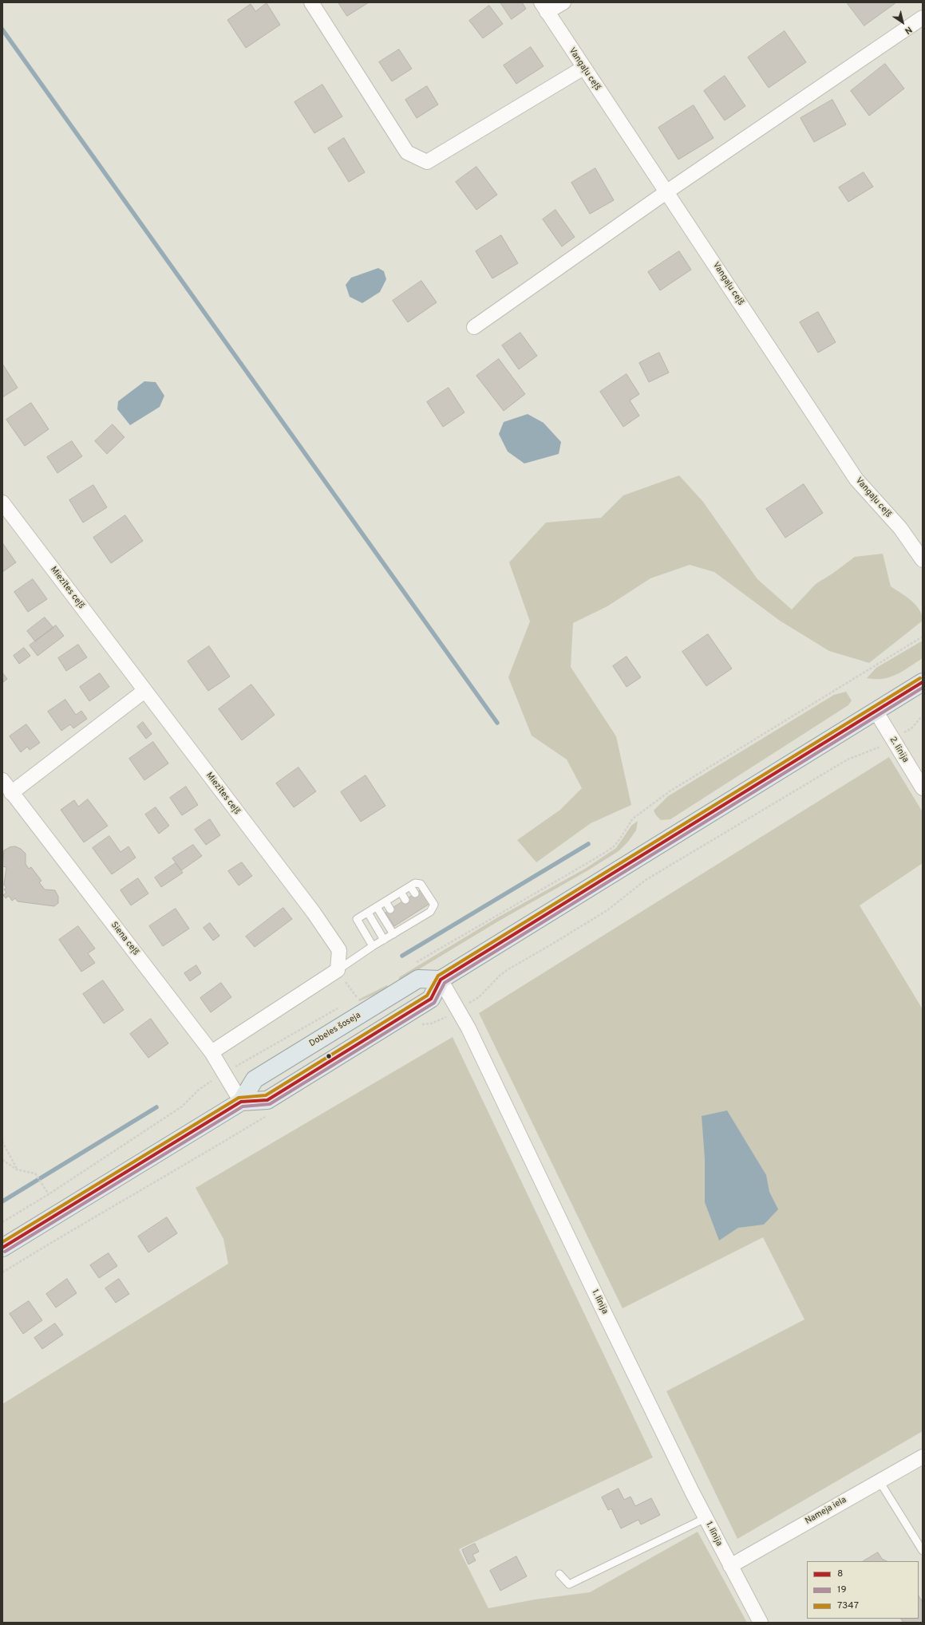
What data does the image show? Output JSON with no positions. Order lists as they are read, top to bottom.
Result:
{
  "streets": {
    "main road": ["Dobeles šoseja"],
    "street": [
      "Vangaļu ceļš",
      "Miezītes ceļš",
      "2. līnija",
      "Siena ceļš",
      "1. līnija",
      "Nameja iela"
    ]
  },
  "crossings": [
    ["Siena ceļš", "Dobeles šoseja"],
    ["Dobeles šoseja", "1. līnija"],
    ["1. līnija", "Nameja iela"]
  ],
  "lines": ["transit line 7347", "transit line 8", "transit line 19"],
  "legend": ["8", "19", "7347"],
  "north": "bottom right"
}
